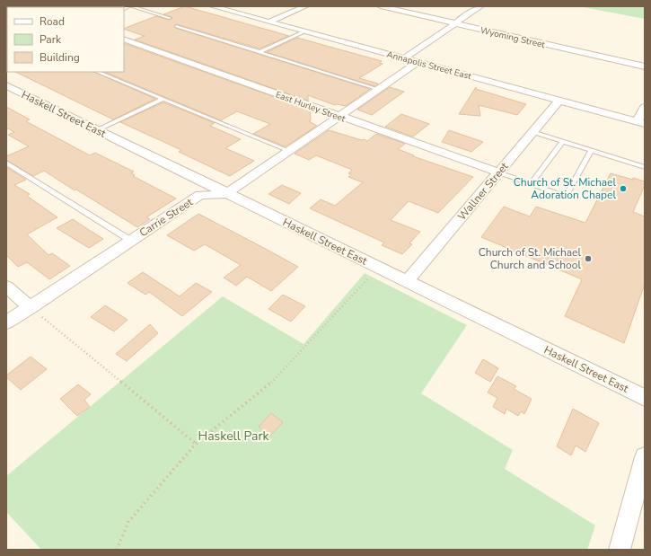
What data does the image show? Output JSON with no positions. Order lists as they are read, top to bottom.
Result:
{
  "streets": {
    "street": [
      "Wyoming Street",
      "Annapolis Street East",
      "East Hurley Street",
      "Haskell Street East",
      "Wallner Street",
      "Carrie Street"
    ]
  },
  "crossings": [
    ["Annapolis Street East", "Wallner Street"],
    ["East Hurley Street", "Wallner Street"],
    ["Haskell Street East", "Wallner Street"],
    ["Haskell Street East", "Carrie Street"]
  ],
  "parks": ["Haskell Park"],
  "places": ["Church of St. Michael Adoration Chapel", "Church of St. Michael Church and School"],
  "legend": ["Road", "Park", "Building"]
}
